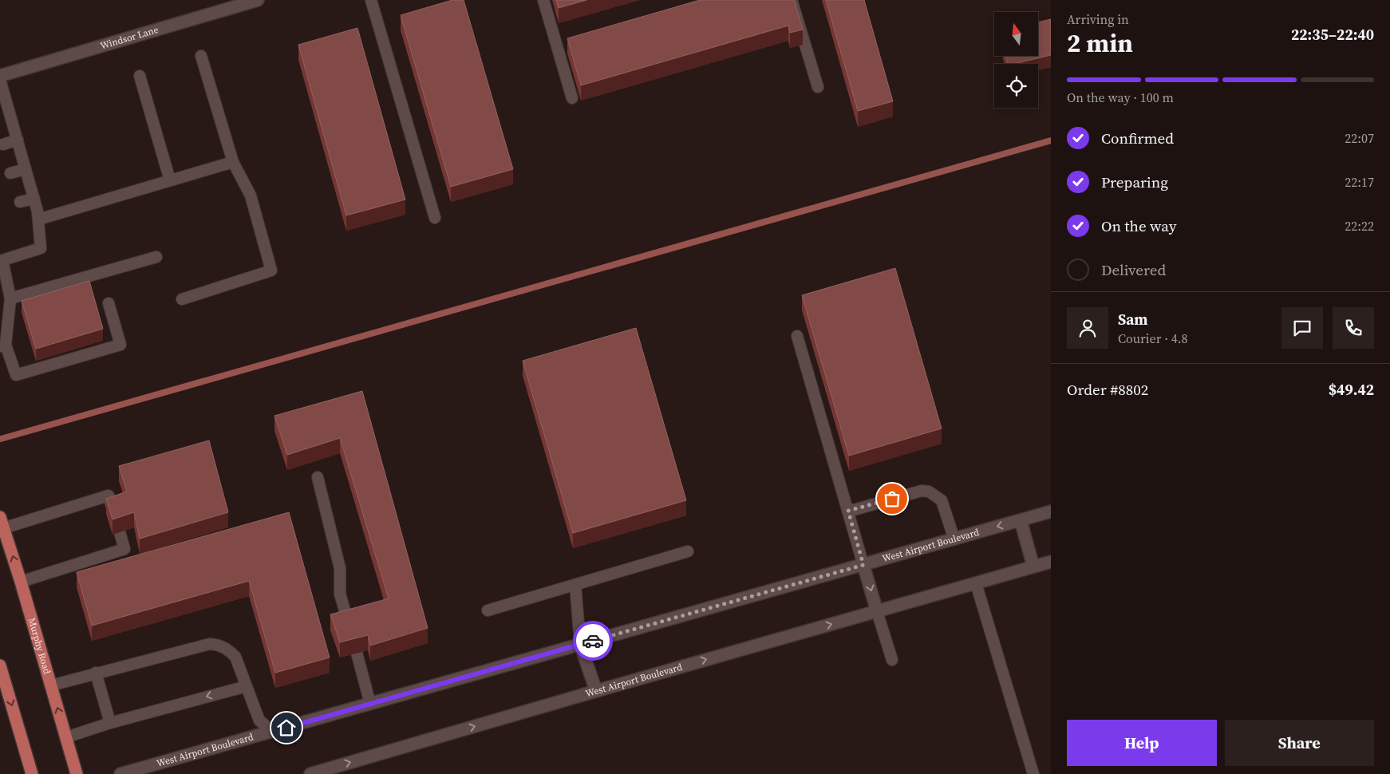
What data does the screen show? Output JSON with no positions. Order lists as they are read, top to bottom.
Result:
{
  "streets": {
    "main road": ["Windsor Lane", "West Airport Boulevard", "Murphy Road"]
  },
  "north": "top",
  "page": {
    "heading": ["2 min", "Arriving in", "22:35–22:40"],
    "panel": [
      "Sam",
      "Courier · 4.8",
      "Order #8802",
      "$49.42"
    ],
    "bar": "On the way · 100 m",
    "list": [
      ["Confirmed", "22:07"],
      ["Preparing", "22:17"],
      ["On the way", "22:22"],
      "Delivered"
    ],
    "buttons": ["Help", "Share"]
  }
}
